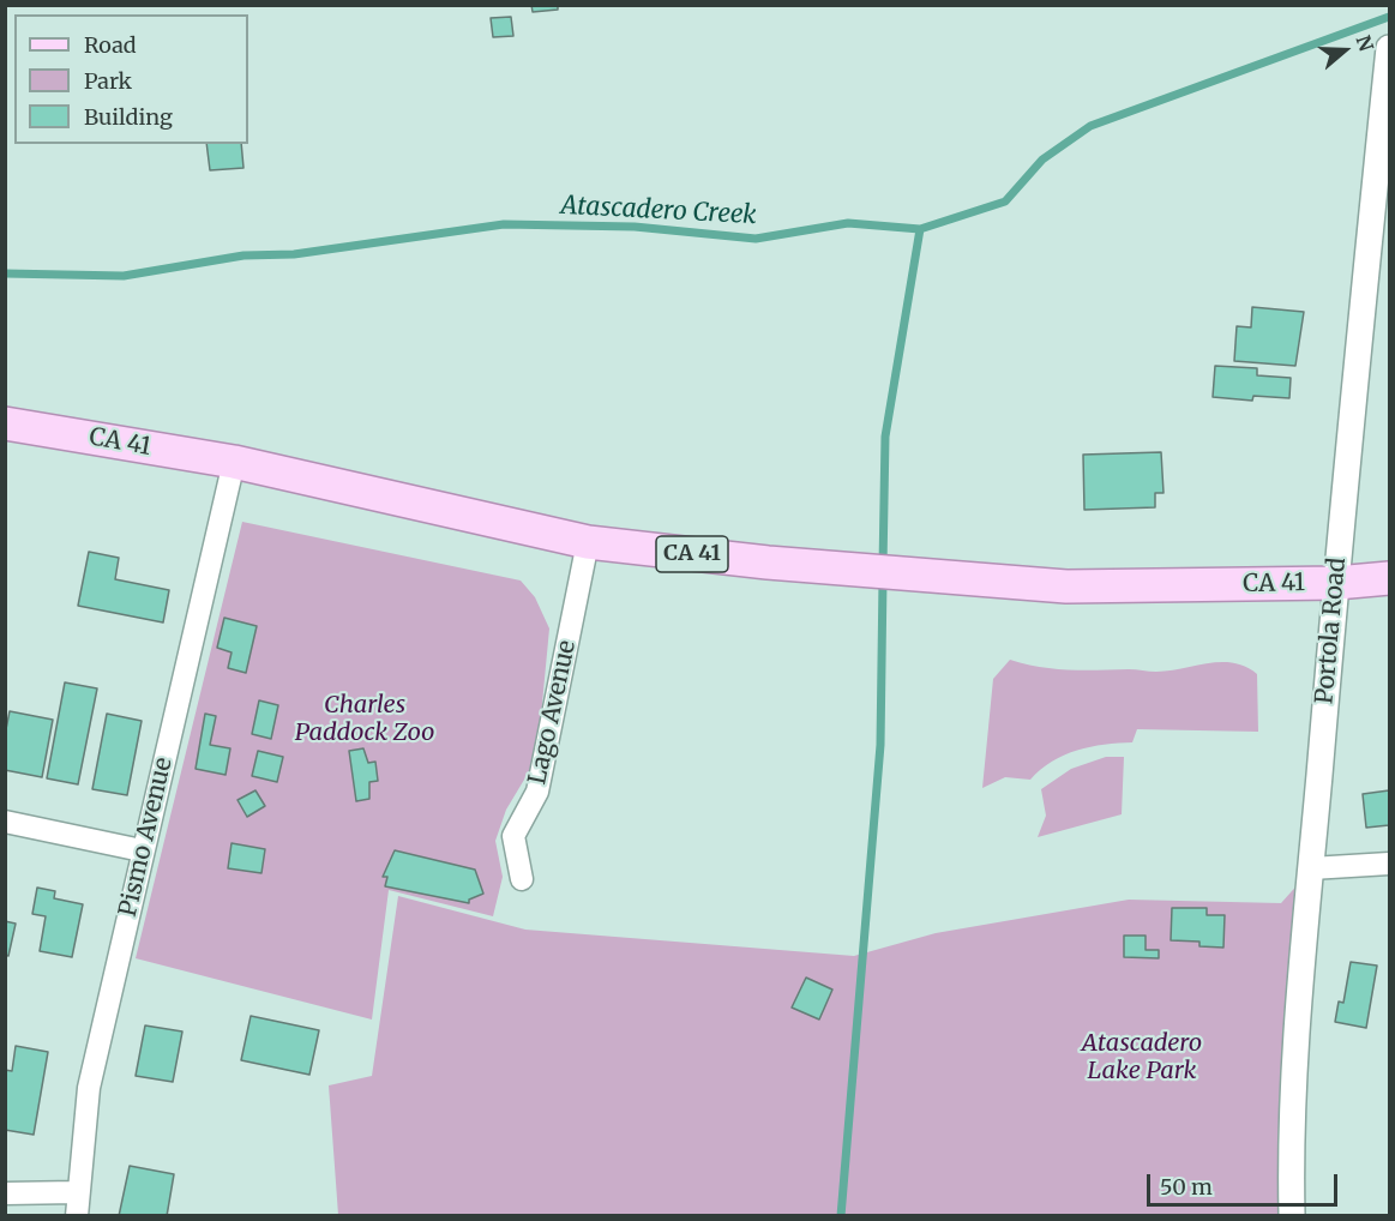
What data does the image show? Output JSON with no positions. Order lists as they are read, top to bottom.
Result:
{
  "streets": {
    "main road": ["CA 41"],
    "street": ["Portola Road", "Lago Avenue", "Pismo Avenue"]
  },
  "crossings": [
    ["CA 41", "Portola Road"],
    ["CA 41", "Lago Avenue"],
    ["CA 41", "Pismo Avenue"]
  ],
  "water": ["Atascadero Creek"],
  "parks": ["Charles Paddock Zoo", "Atascadero Lake Park"],
  "legend": ["Road", "Park", "Building"],
  "scale_bar": "50 m",
  "north": "right"
}
